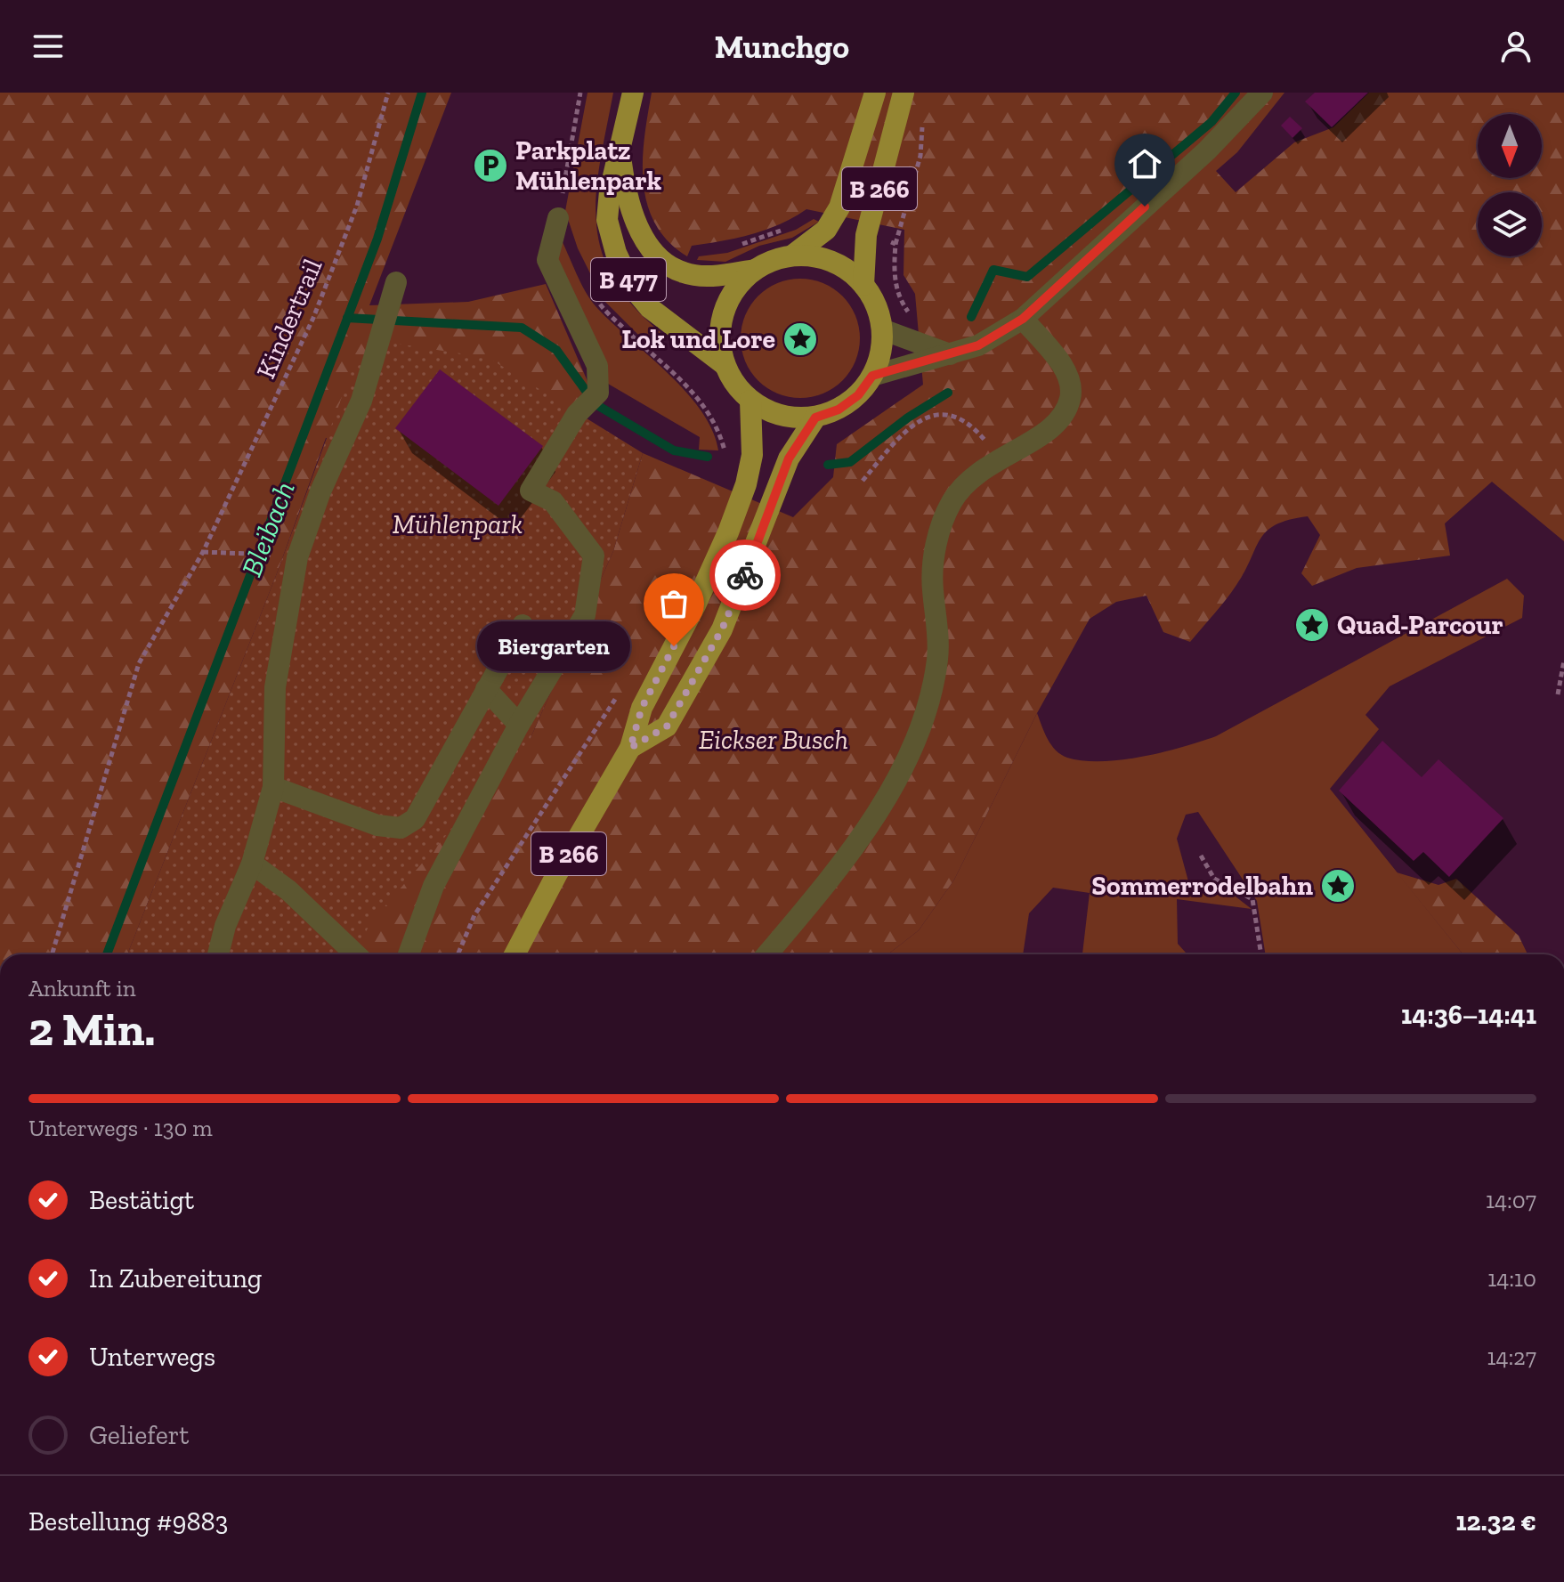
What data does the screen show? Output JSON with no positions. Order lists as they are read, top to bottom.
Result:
{
  "streets": {
    "main road": ["B 266", "B 477"],
    "path": ["Kindertrail"]
  },
  "crossings": [
    ["B 266", "B 477"]
  ],
  "water": ["Bleibach"],
  "parks": ["Mühlenpark", "Eickser Busch"],
  "places": {
    "parking": ["Parkplatz Mühlenpark"],
    "place": ["Lok und Lore", "Quad-Parcour", "Sommerrodelbahn"],
    "other": ["Biergarten"]
  },
  "north": "bottom",
  "page": {
    "header": "Munchgo",
    "bubble": "Biergarten",
    "heading": ["2 Min.", "Ankunft in", "14:36–14:41"],
    "panel": ["Bestellung #9883", "12.32 €"],
    "bar": "Unterwegs · 130 m",
    "list": [
      ["Bestätigt", "14:07"],
      ["In Zubereitung", "14:10"],
      ["Unterwegs", "14:27"],
      "Geliefert"
    ]
  }
}
